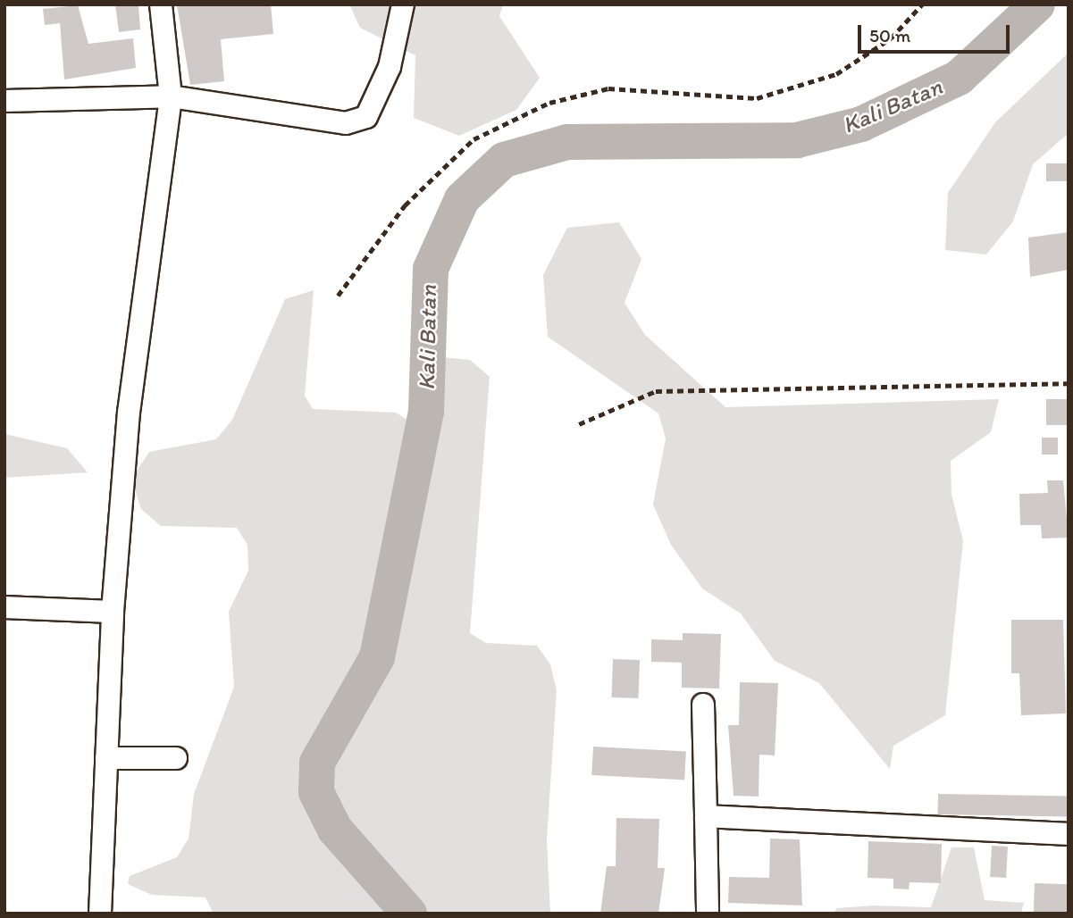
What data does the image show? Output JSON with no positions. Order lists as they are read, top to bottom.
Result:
{
  "water": ["Kali Batan"],
  "scale_bar": "50 m"
}
